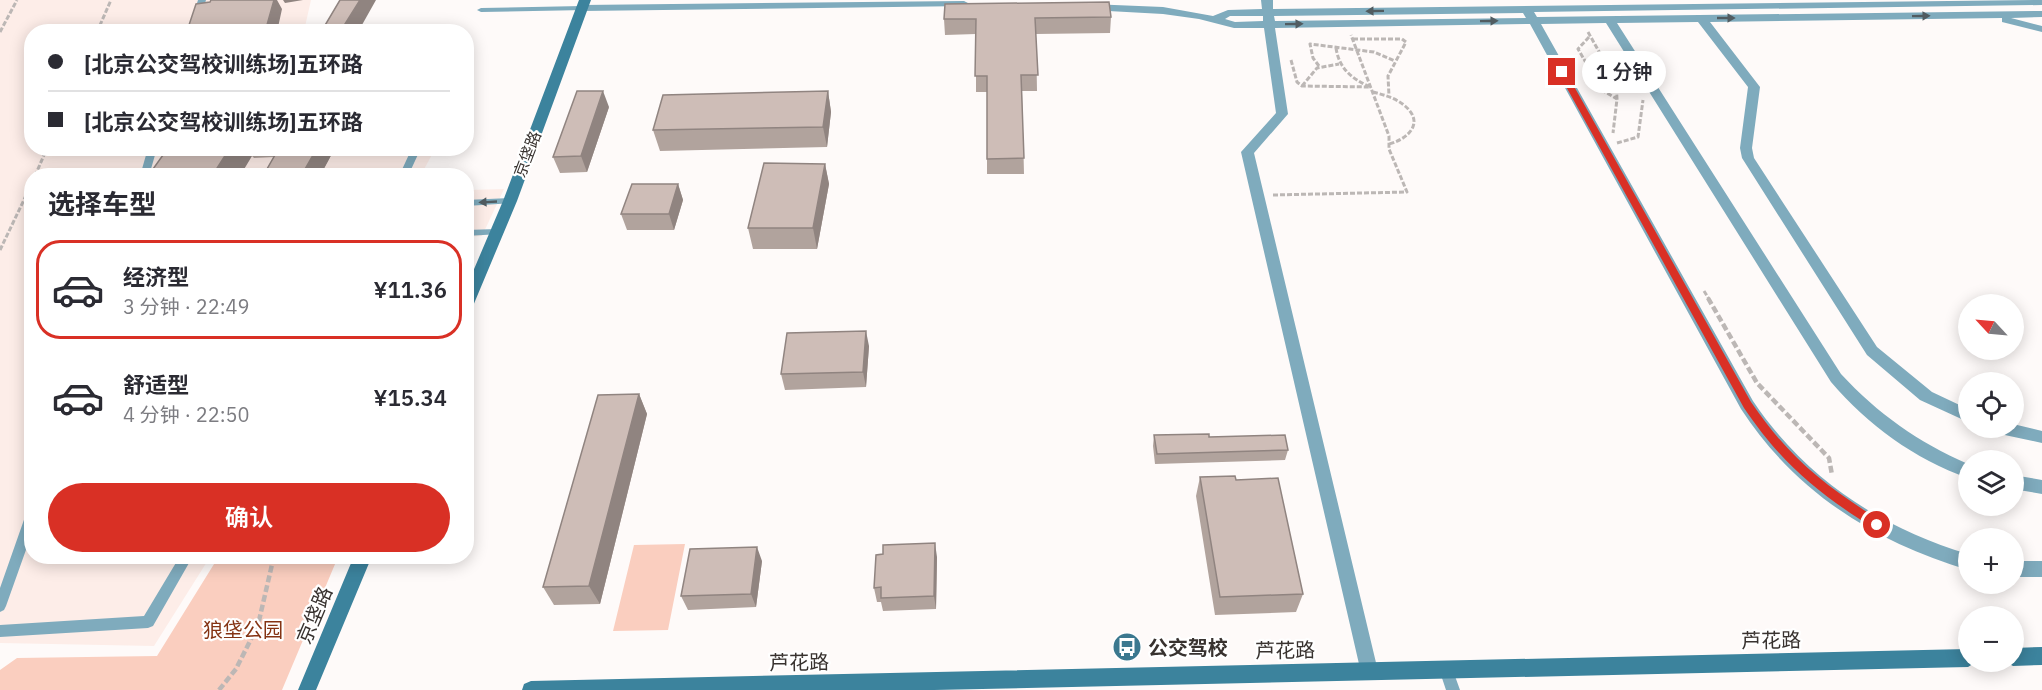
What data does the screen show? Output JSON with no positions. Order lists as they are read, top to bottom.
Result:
{
  "streets": {
    "street": ["京垡路", "芦花路"]
  },
  "parks": ["狼垡公园"],
  "places": {
    "bus stop": ["公交驾校"]
  },
  "north": "top left",
  "page": {
    "banner": ["[北京公交驾校训练场]五环路", "[北京公交驾校训练场]五环路"],
    "bubble": "1 分钟",
    "heading": "选择车型",
    "list": [
      {
        "name": "经济型",
        "note": "3 分钟 · 22:49",
        "value": "¥11.36"
      },
      {
        "name": "舒适型",
        "note": "4 分钟 · 22:50",
        "value": "¥15.34"
      }
    ],
    "map_buttons": ["+", "−"],
    "buttons": "确认"
  }
}
